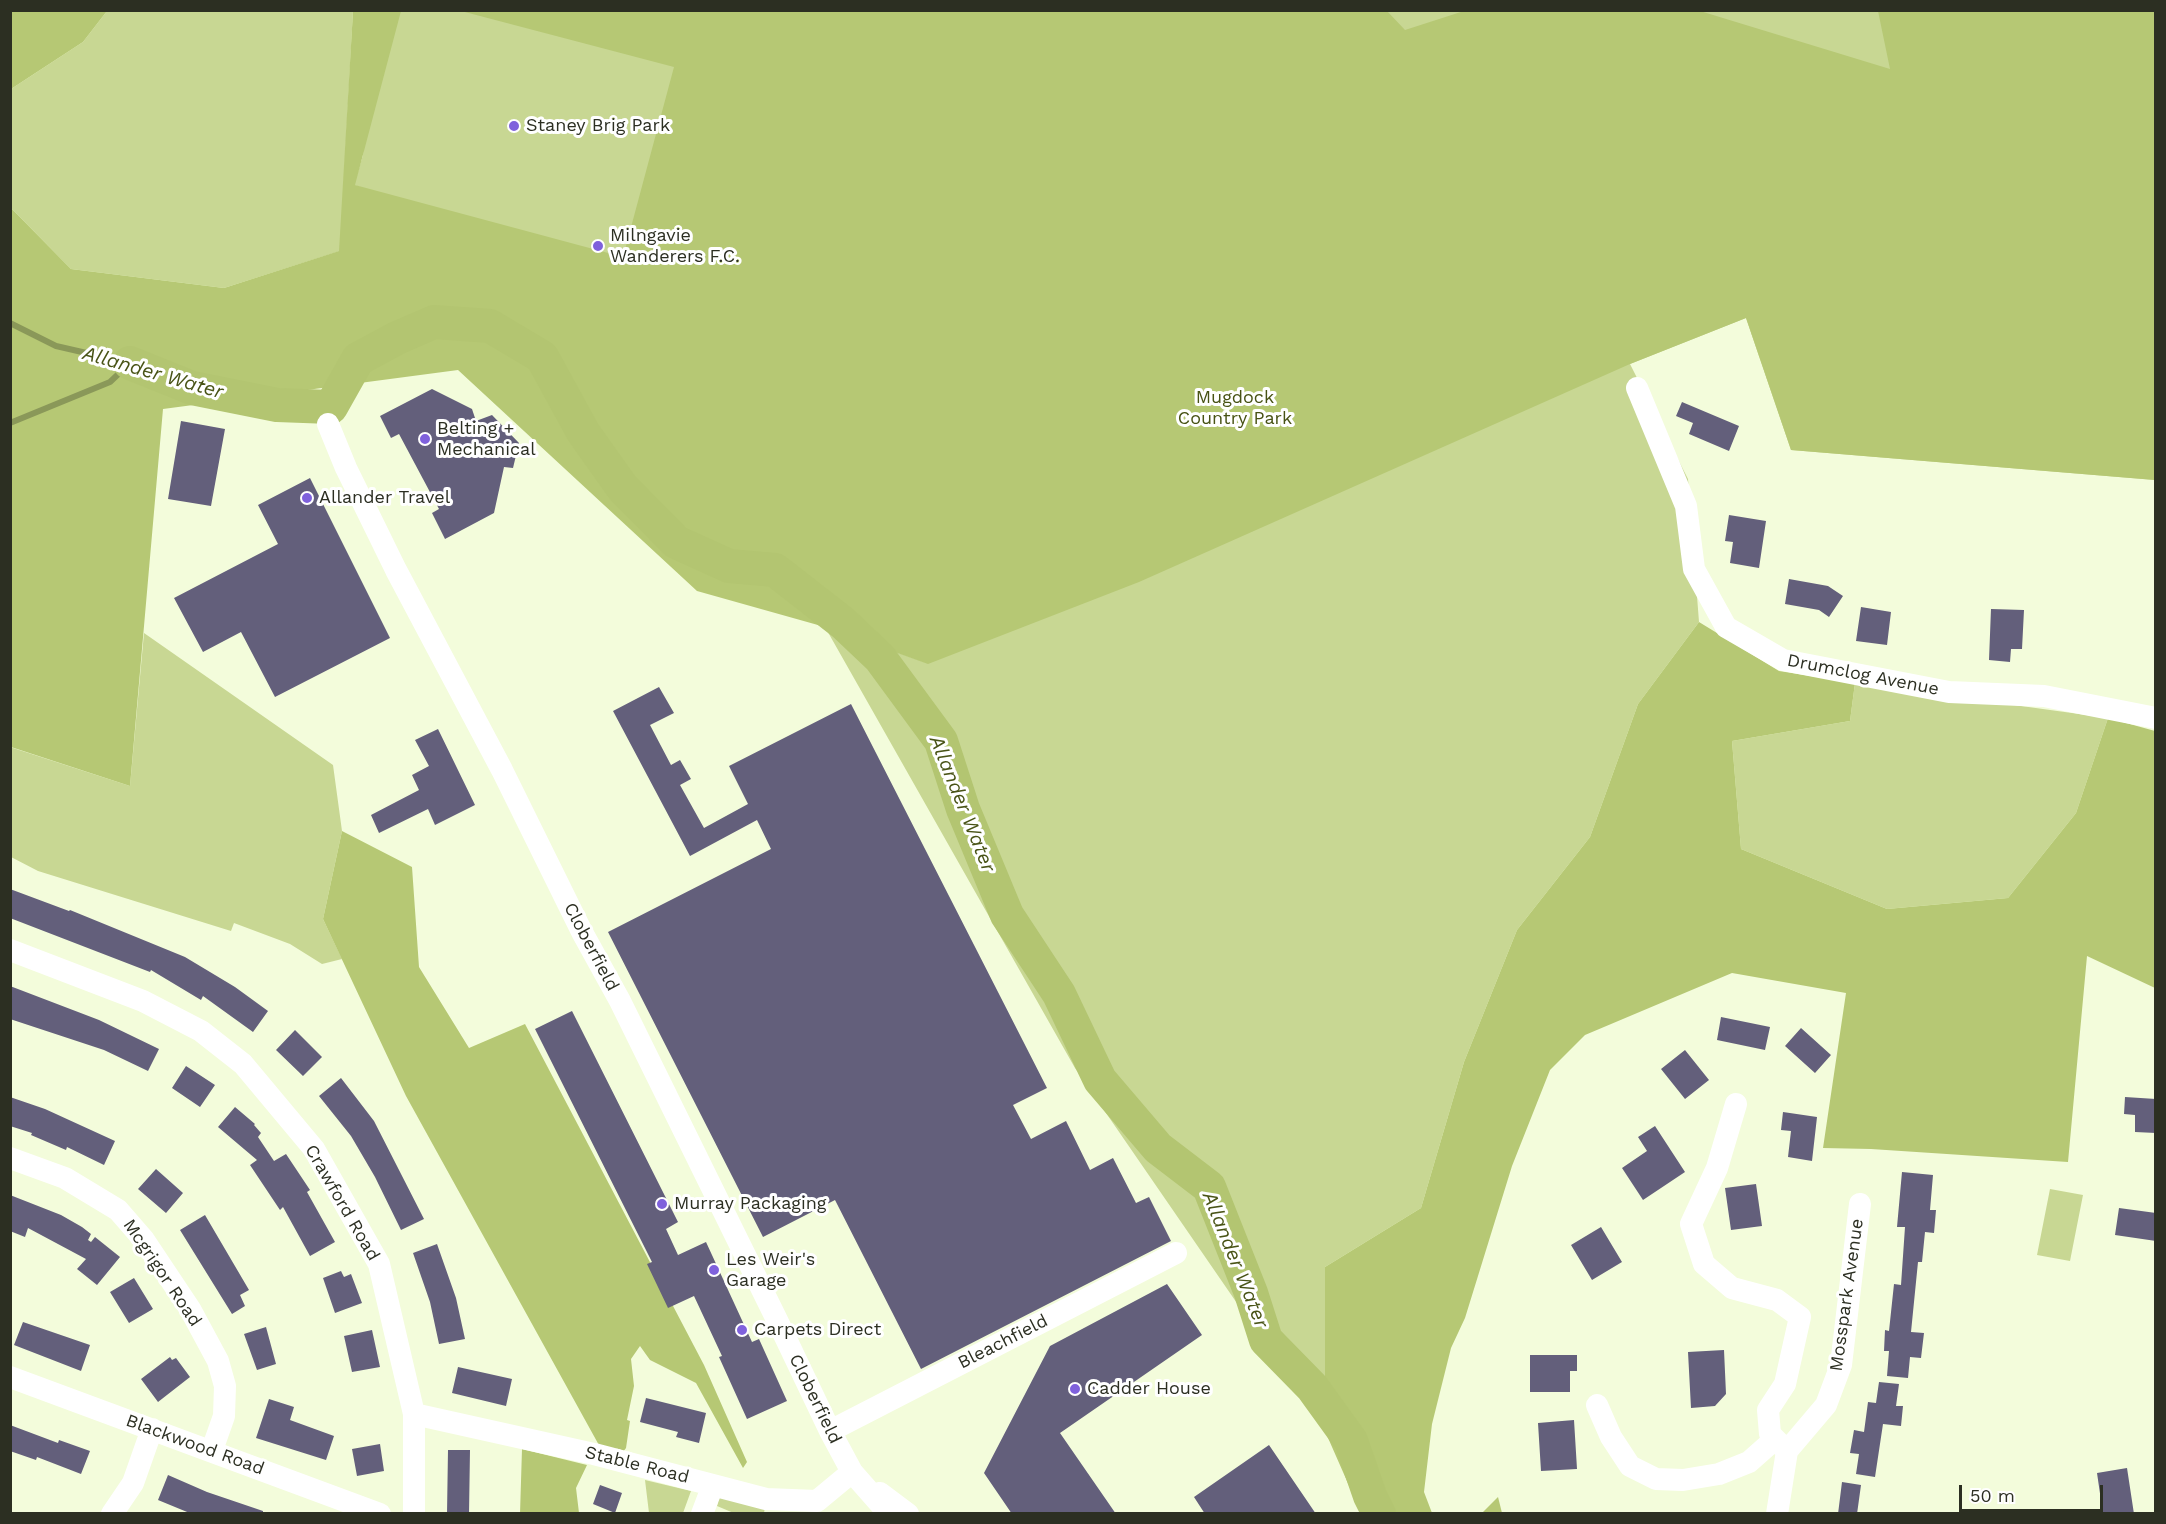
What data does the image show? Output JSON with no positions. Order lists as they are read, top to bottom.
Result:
{
  "streets": {
    "street": [
      "Drumclog Avenue",
      "Cloberfield",
      "Crawford Road",
      "Mcgrigor Road",
      "Mosspark Avenue",
      "Bleachfield",
      "Blackwood Road",
      "Stable Road"
    ]
  },
  "crossings": [
    ["Cloberfield", "Bleachfield"],
    ["Cloberfield", "Stable Road"],
    ["Crawford Road", "Stable Road"],
    ["Mcgrigor Road", "Blackwood Road"]
  ],
  "water": ["Allander Water"],
  "parks": ["Mugdock Country Park"],
  "places": [
    "Staney Brig Park",
    "Milngavie Wanderers F.C.",
    "Belting + Mechanical",
    "Allander Travel",
    "Murray Packaging",
    "Les Weir's Garage",
    "Carpets Direct",
    "Cadder House"
  ],
  "scale_bar": "50 m"
}
